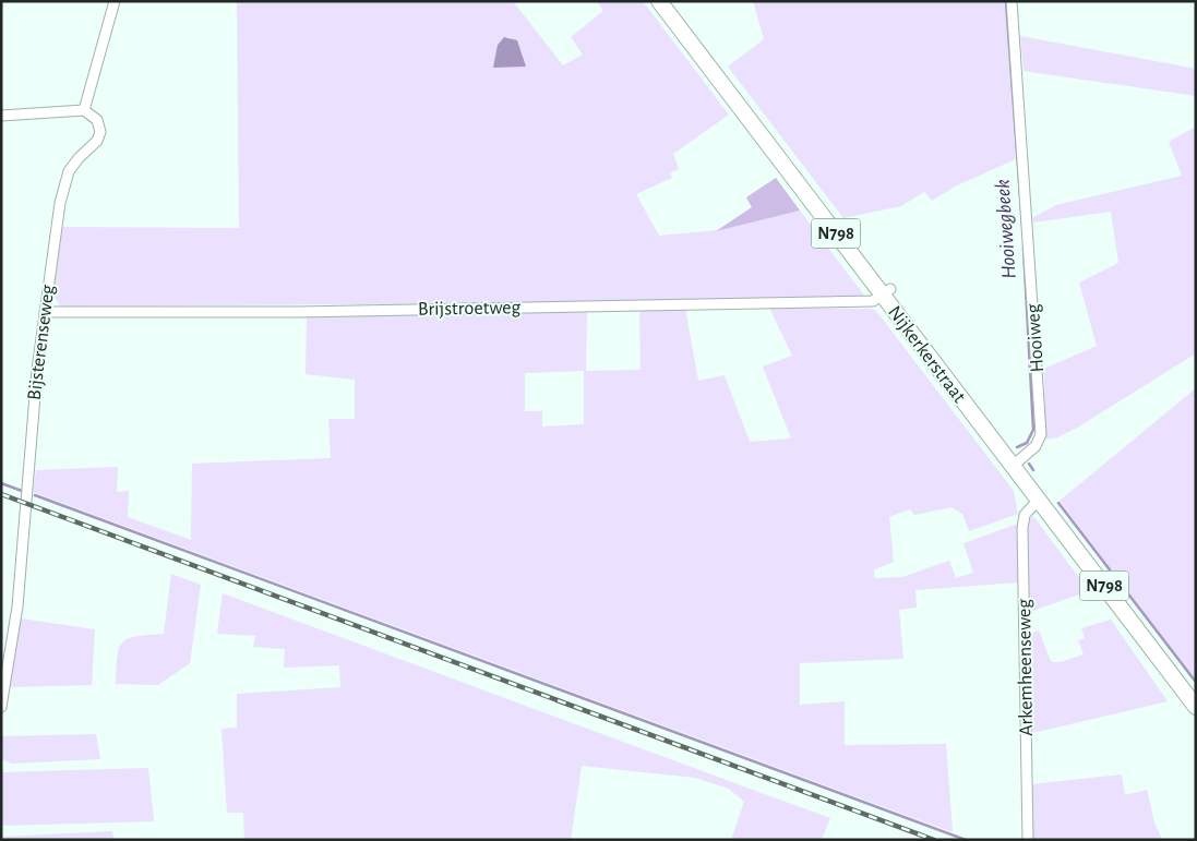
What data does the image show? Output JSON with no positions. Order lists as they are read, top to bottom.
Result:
{
  "streets": {
    "main road": ["N798", "Nijkerkerstraat"],
    "street": [
      "Brijstroetweg",
      "Hooiweg",
      "Bijsterenseweg",
      "Arkemheenseweg"
    ]
  },
  "crossings": [
    ["Brijstroetweg", "Bijsterenseweg"],
    ["Brijstroetweg", "Nijkerkerstraat"],
    ["Hooiweg", "Nijkerkerstraat"],
    ["Nijkerkerstraat", "Arkemheenseweg"]
  ],
  "water": ["Hooiwegbeek"]
}
